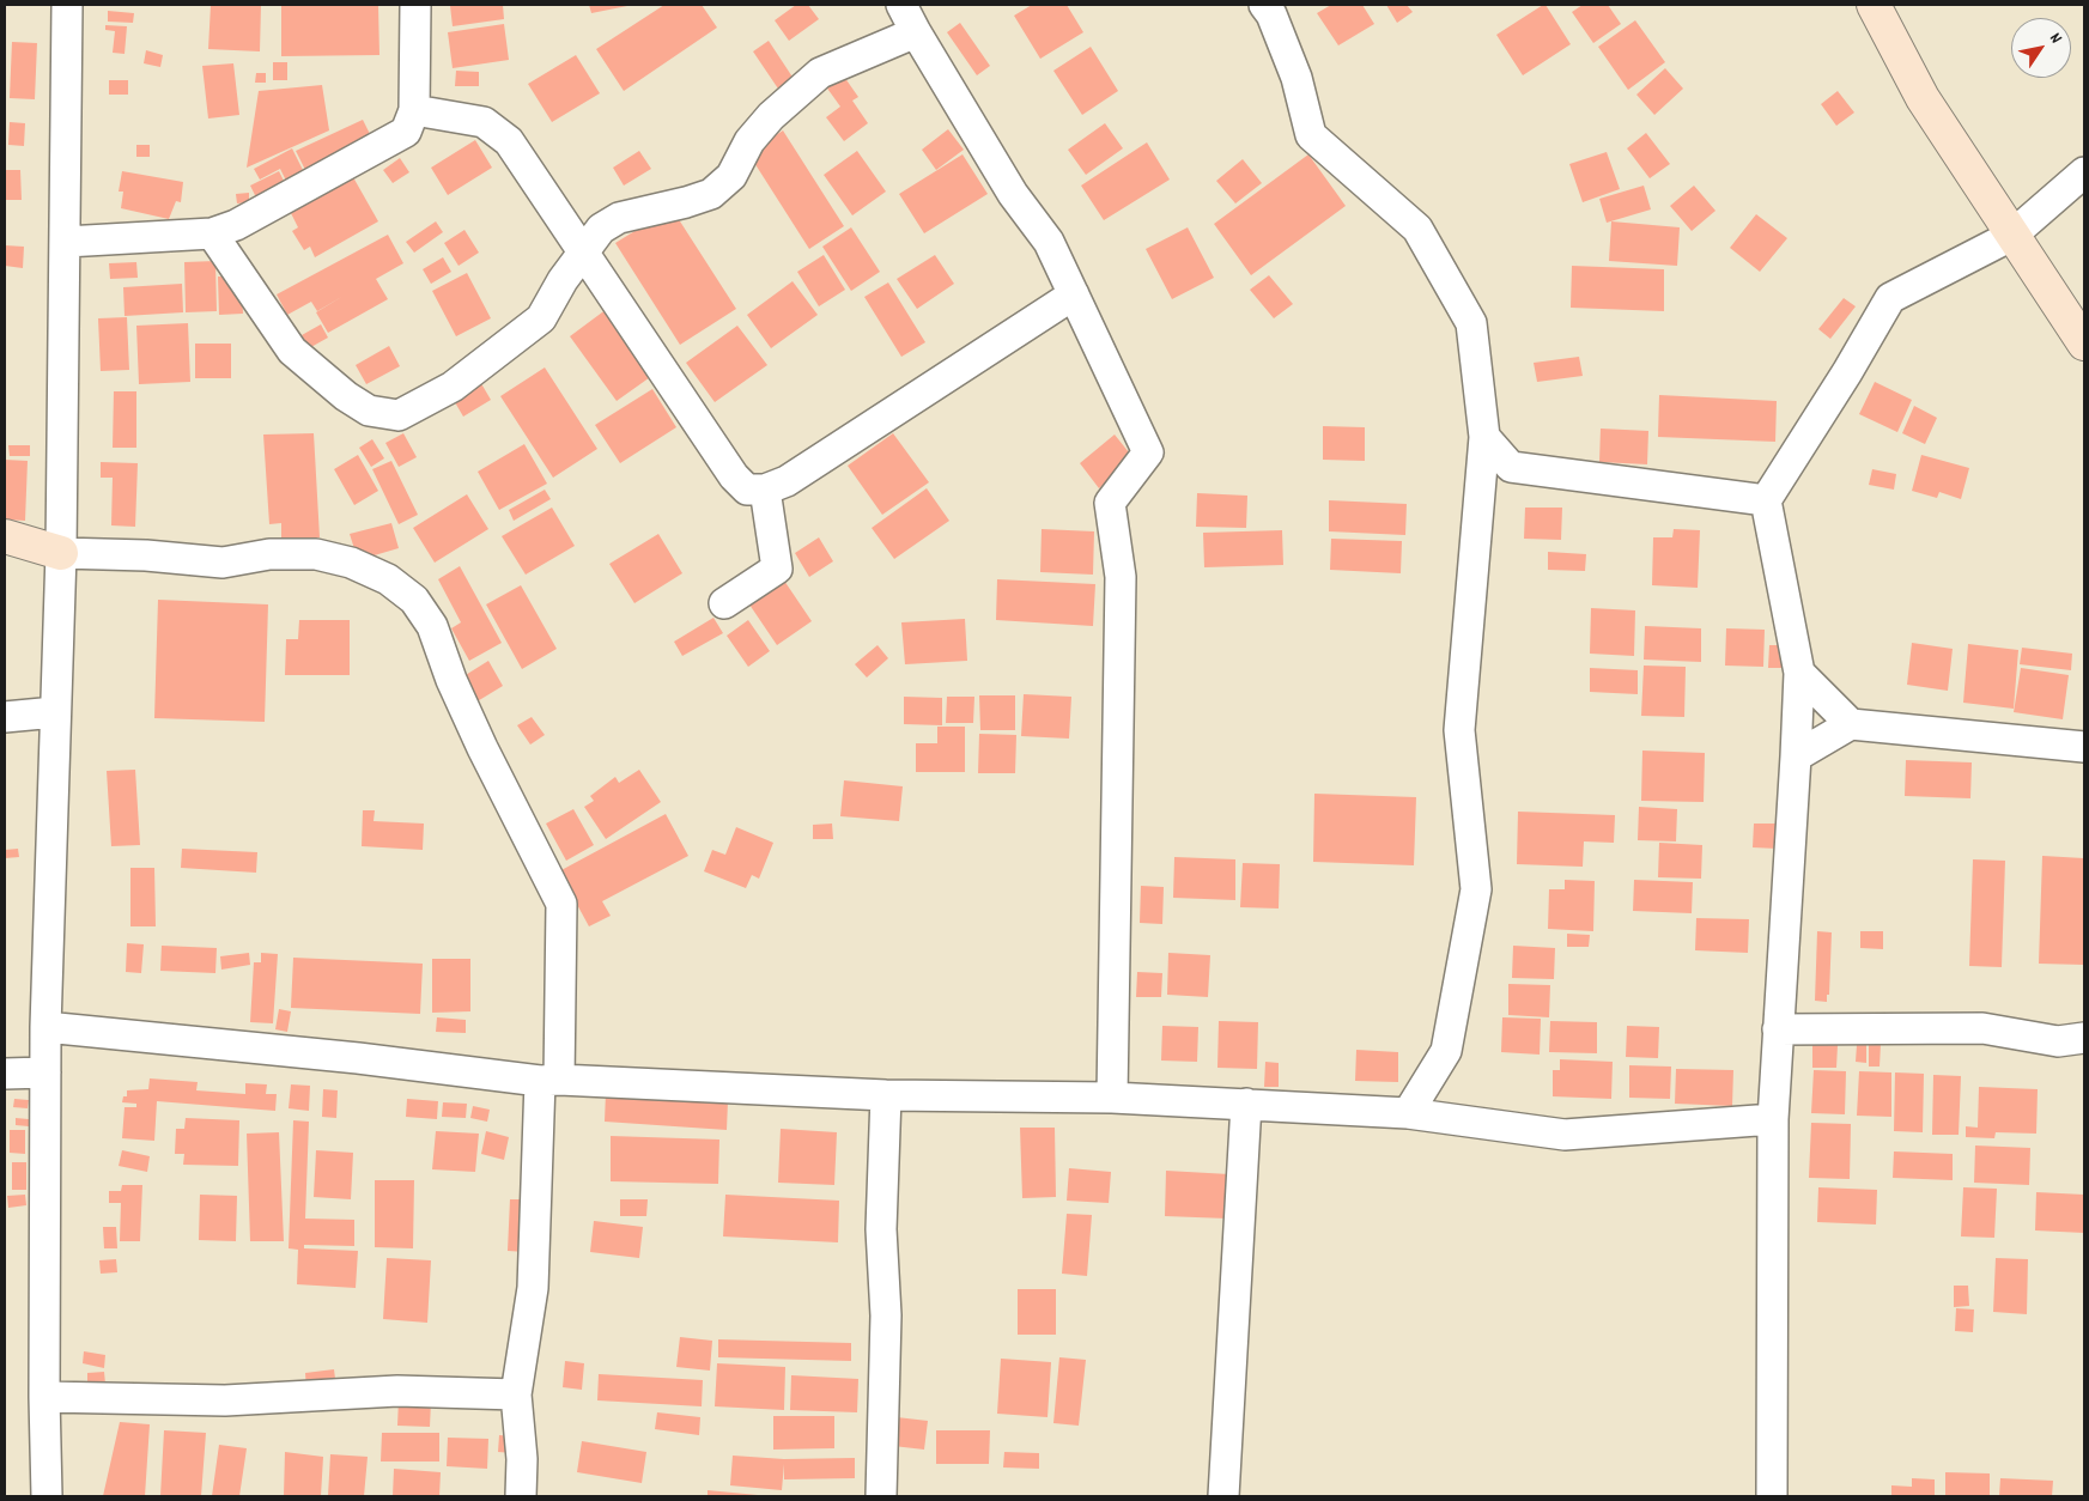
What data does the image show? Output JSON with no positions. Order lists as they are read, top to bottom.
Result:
{
  "north": "top right"
}
